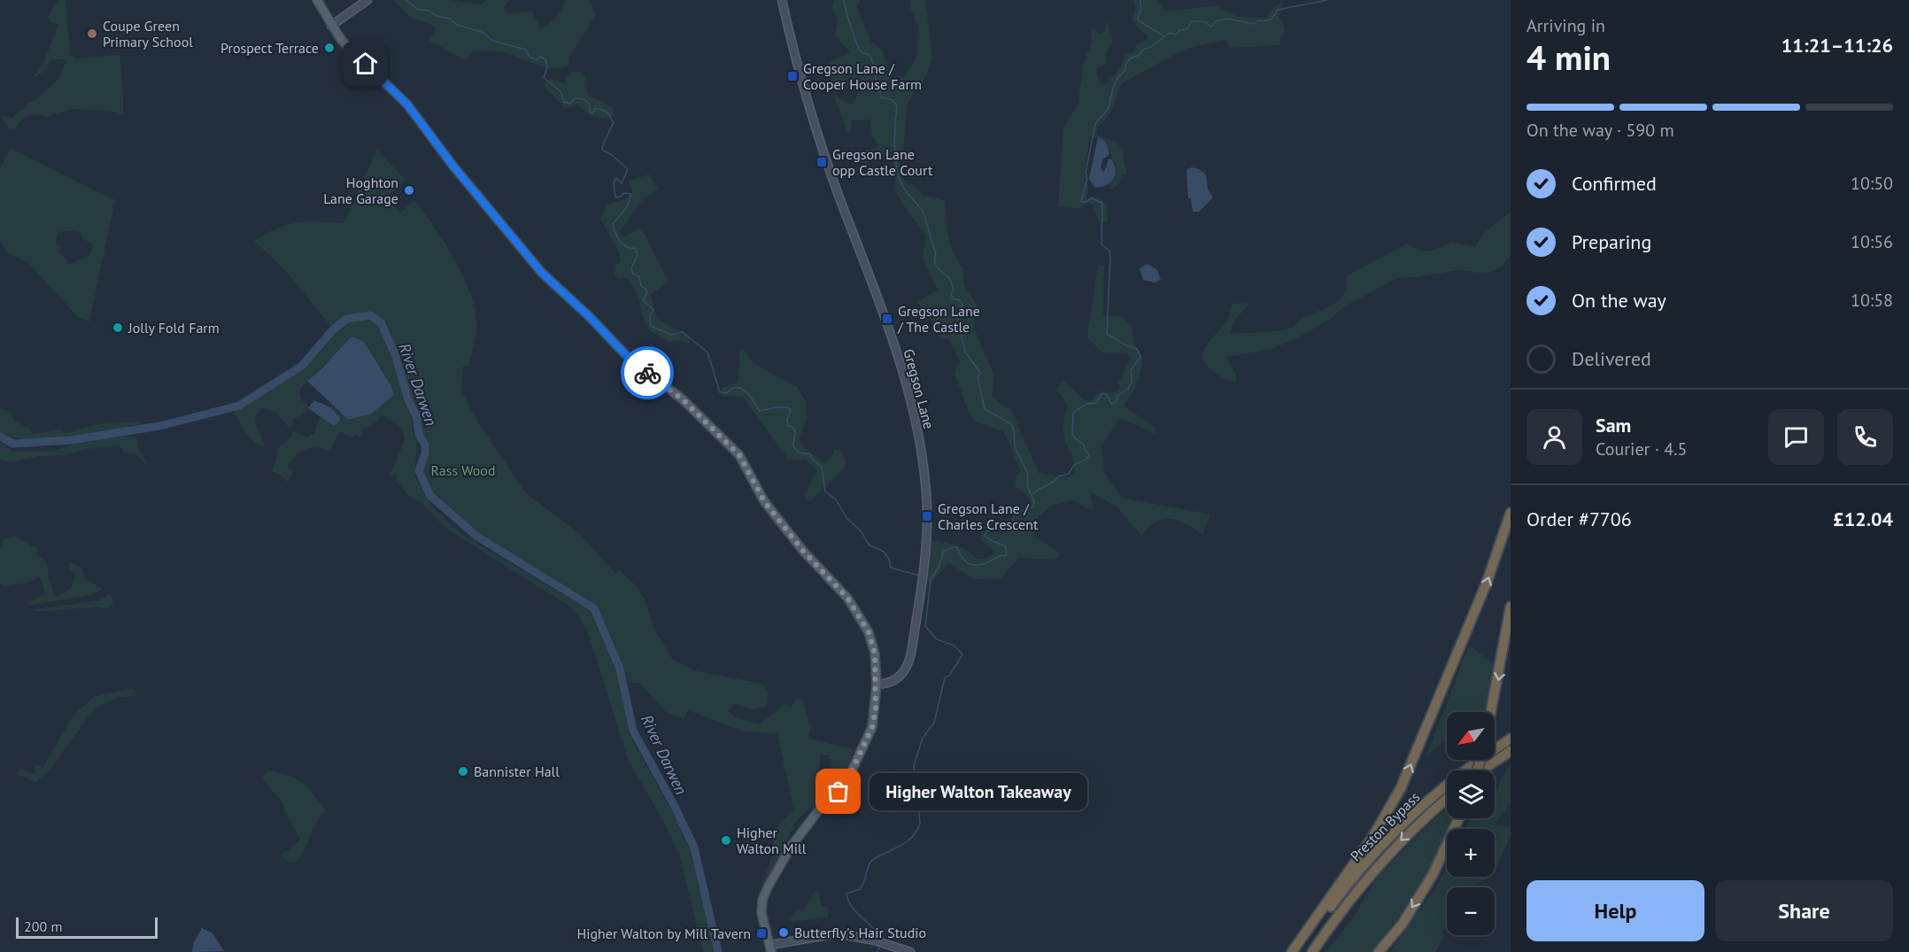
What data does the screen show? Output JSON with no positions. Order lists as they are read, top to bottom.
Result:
{
  "streets": {
    "highway": ["Preston Bypass"],
    "street": ["Gregson Lane"]
  },
  "water": ["River Darwen"],
  "parks": ["Rass Wood"],
  "places": {
    "other": [
      "Coupe Green Primary School",
      "Prospect Terrace",
      "Hoghton Lane Garage",
      "Jolly Fold Farm",
      "Bannister Hall",
      "Higher Walton Takeaway",
      "Higher Walton Mill",
      "Butterfly's Hair Studio"
    ],
    "transit": [
      "Gregson Lane / Cooper House Farm",
      "Gregson Lane opp Castle Court",
      "Gregson Lane / The Castle",
      "Gregson Lane / Charles Crescent",
      "Higher Walton by Mill Tavern"
    ]
  },
  "scale_bar": "200 m",
  "north": "bottom left",
  "page": {
    "heading": ["4 min", "Arriving in", "11:21–11:26"],
    "panel": [
      "Sam",
      "Courier · 4.5",
      "Order #7706",
      "£12.04"
    ],
    "bar": "On the way · 590 m",
    "list": [
      ["Confirmed", "10:50"],
      ["Preparing", "10:56"],
      ["On the way", "10:58"],
      "Delivered"
    ],
    "map_buttons": ["+", "−"],
    "bubble": "Higher Walton Takeaway",
    "buttons": ["Help", "Share"],
    "scale": "200 m"
  }
}
